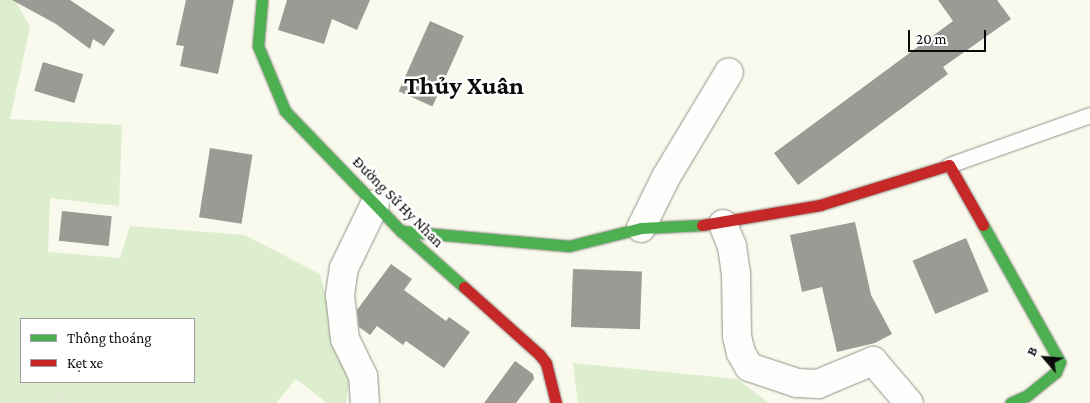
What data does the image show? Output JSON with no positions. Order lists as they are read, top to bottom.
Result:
{
  "streets": {
    "street": ["Đường Sử Hy Nhan"]
  },
  "districts": ["Thủy Xuân"],
  "legend": ["Thông thoáng", "Kẹt xe"],
  "scale_bar": "20 m",
  "north": "top left"
}
